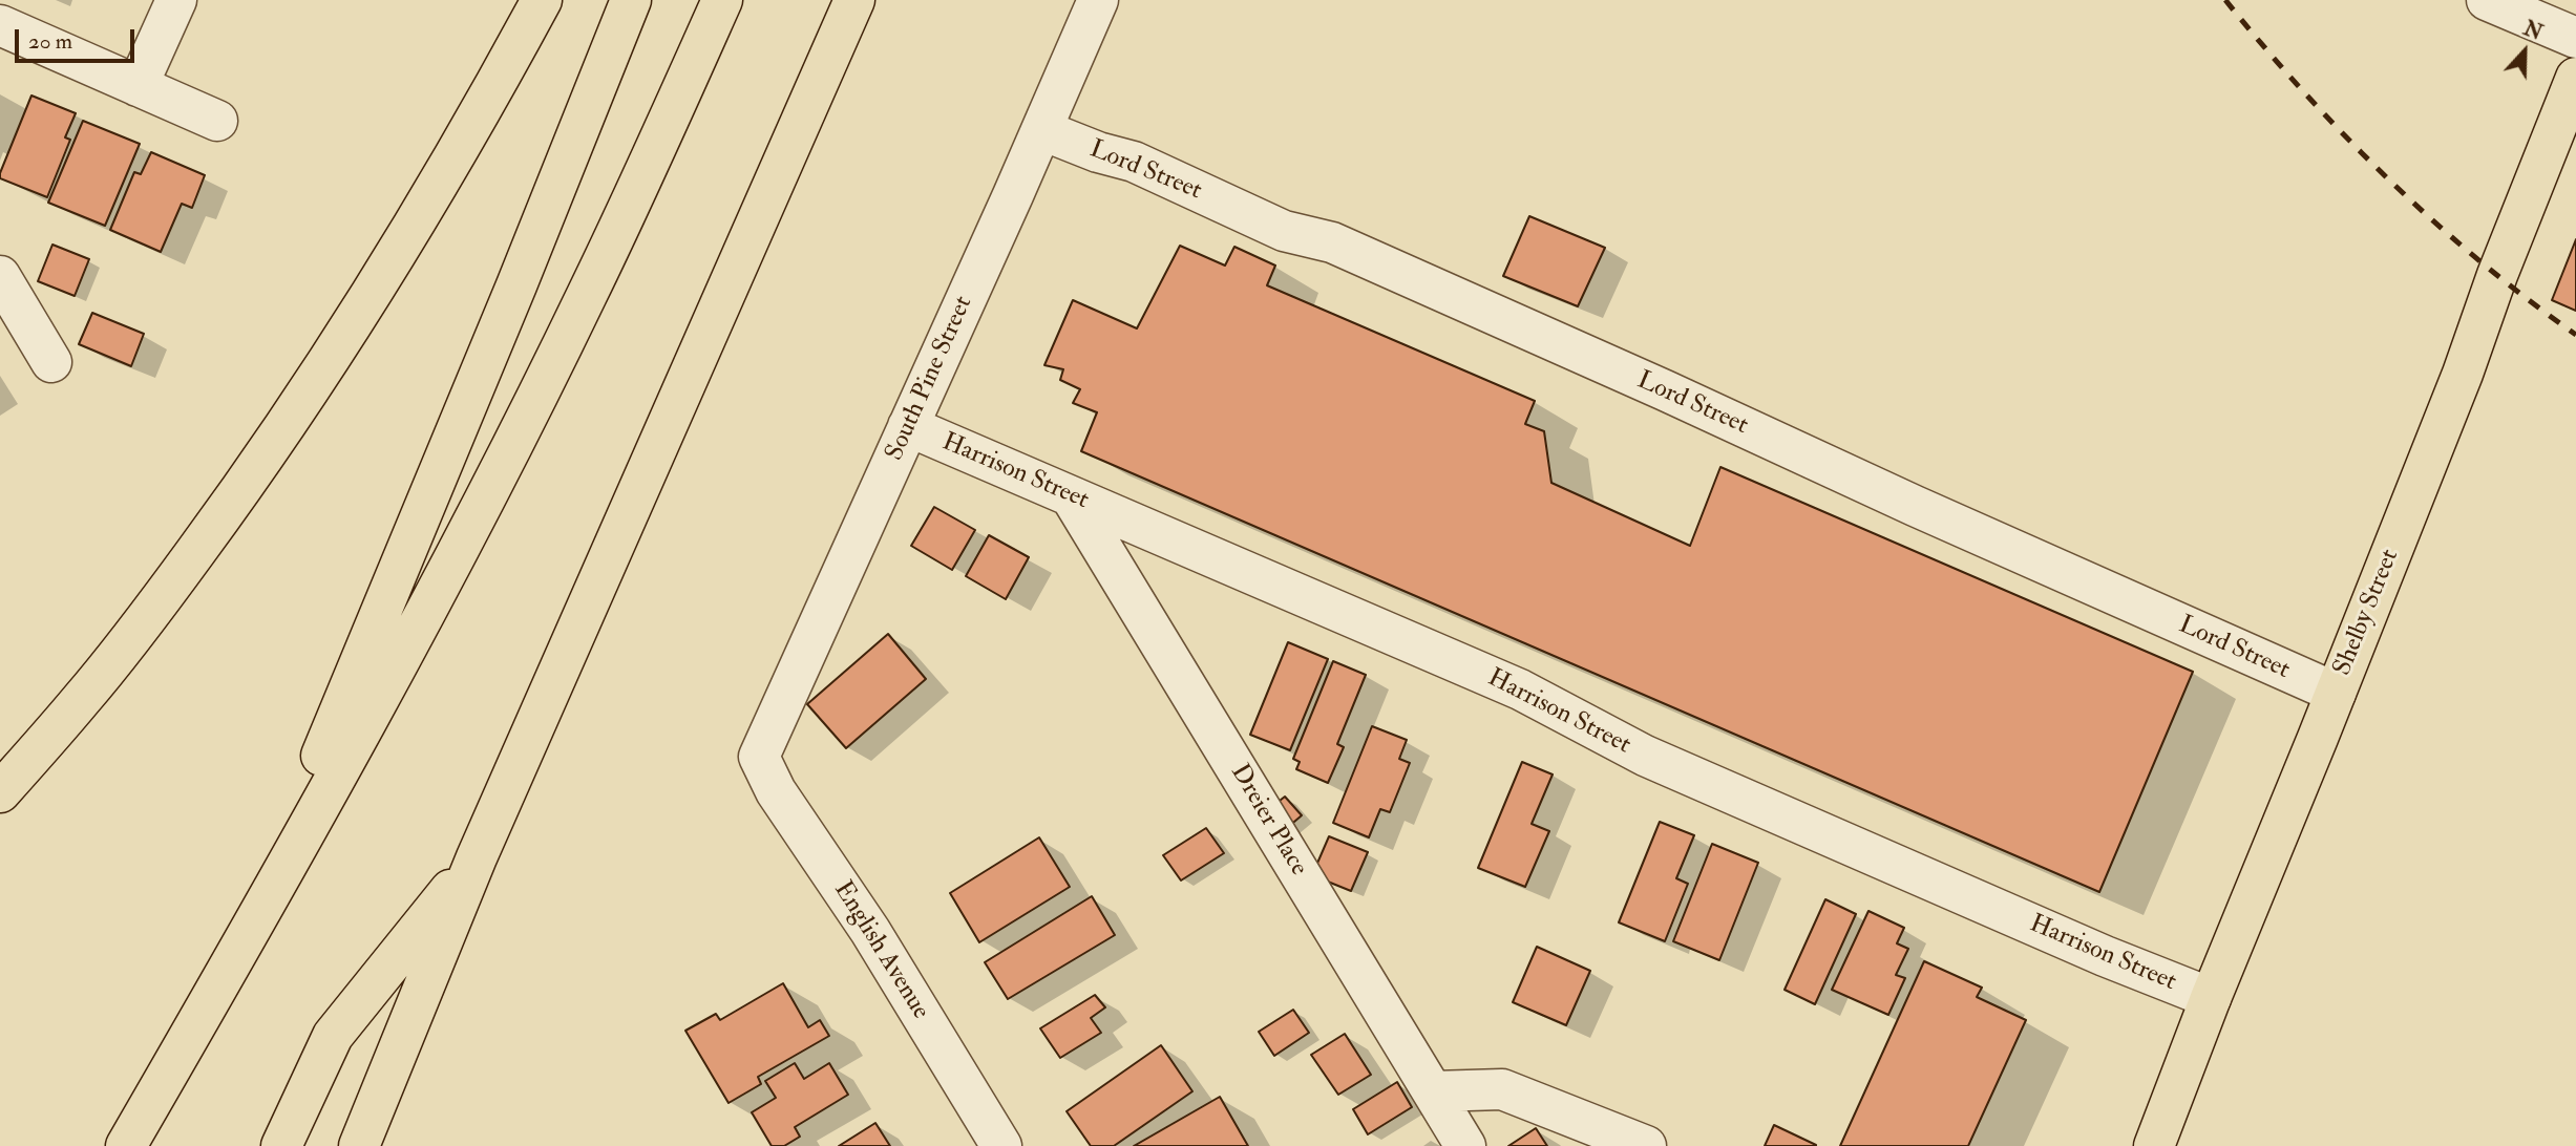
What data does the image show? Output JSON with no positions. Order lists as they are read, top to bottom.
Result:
{
  "streets": {
    "main road": ["Shelby Street"],
    "street": [
      "Lord Street",
      "South Pine Street",
      "Harrison Street",
      "Dreier Place",
      "English Avenue"
    ]
  },
  "crossings": [
    ["Lord Street", "South Pine Street"],
    ["Lord Street", "Shelby Street"],
    ["South Pine Street", "Harrison Street"],
    ["South Pine Street", "English Avenue"],
    ["Harrison Street", "Shelby Street"],
    ["Harrison Street", "Dreier Place"]
  ],
  "scale_bar": "20 m",
  "north": "top"
}
